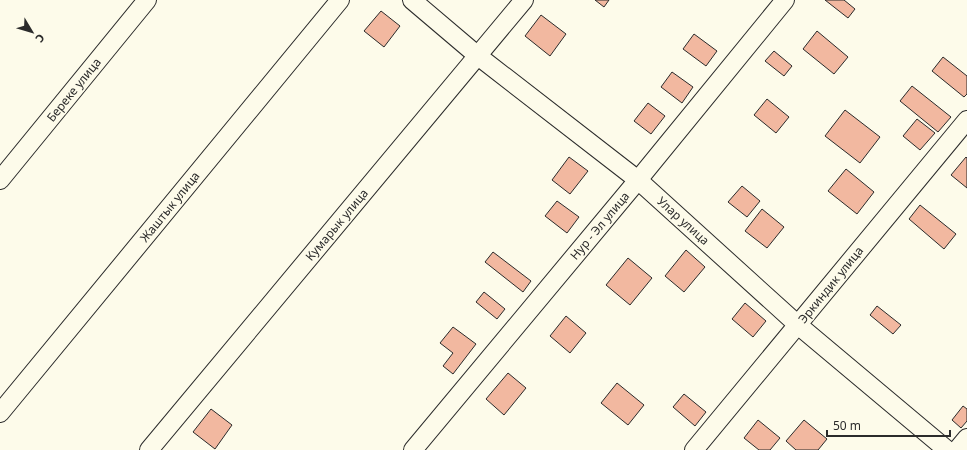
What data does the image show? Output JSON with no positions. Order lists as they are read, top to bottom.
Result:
{
  "streets": {
    "street": [
      "Береке улица",
      "Жаштык улица",
      "Улар улица",
      "Кумарык улица",
      "Нур - Эл улица",
      "Эркиндик улица"
    ]
  },
  "crossings": [
    ["Улар улица", "Кумарык улица"],
    ["Улар улица", "Нур - Эл улица"],
    ["Улар улица", "Эркиндик улица"]
  ],
  "scale_bar": "50 m",
  "north": "bottom right"
}
